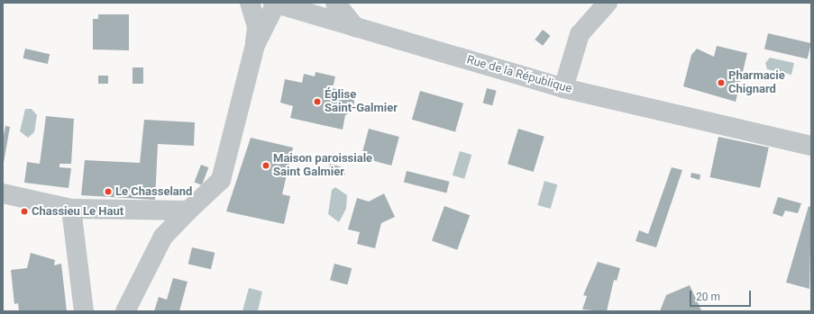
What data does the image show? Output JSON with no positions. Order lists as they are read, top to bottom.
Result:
{
  "streets": {
    "street": ["Rue de la République"]
  },
  "places": [
    "Pharmacie Chignard",
    "Église Saint-Galmier",
    "Maison paroissiale Saint Galmier",
    "Le Chasseland",
    "Chassieu Le Haut"
  ],
  "scale_bar": "20 m"
}
